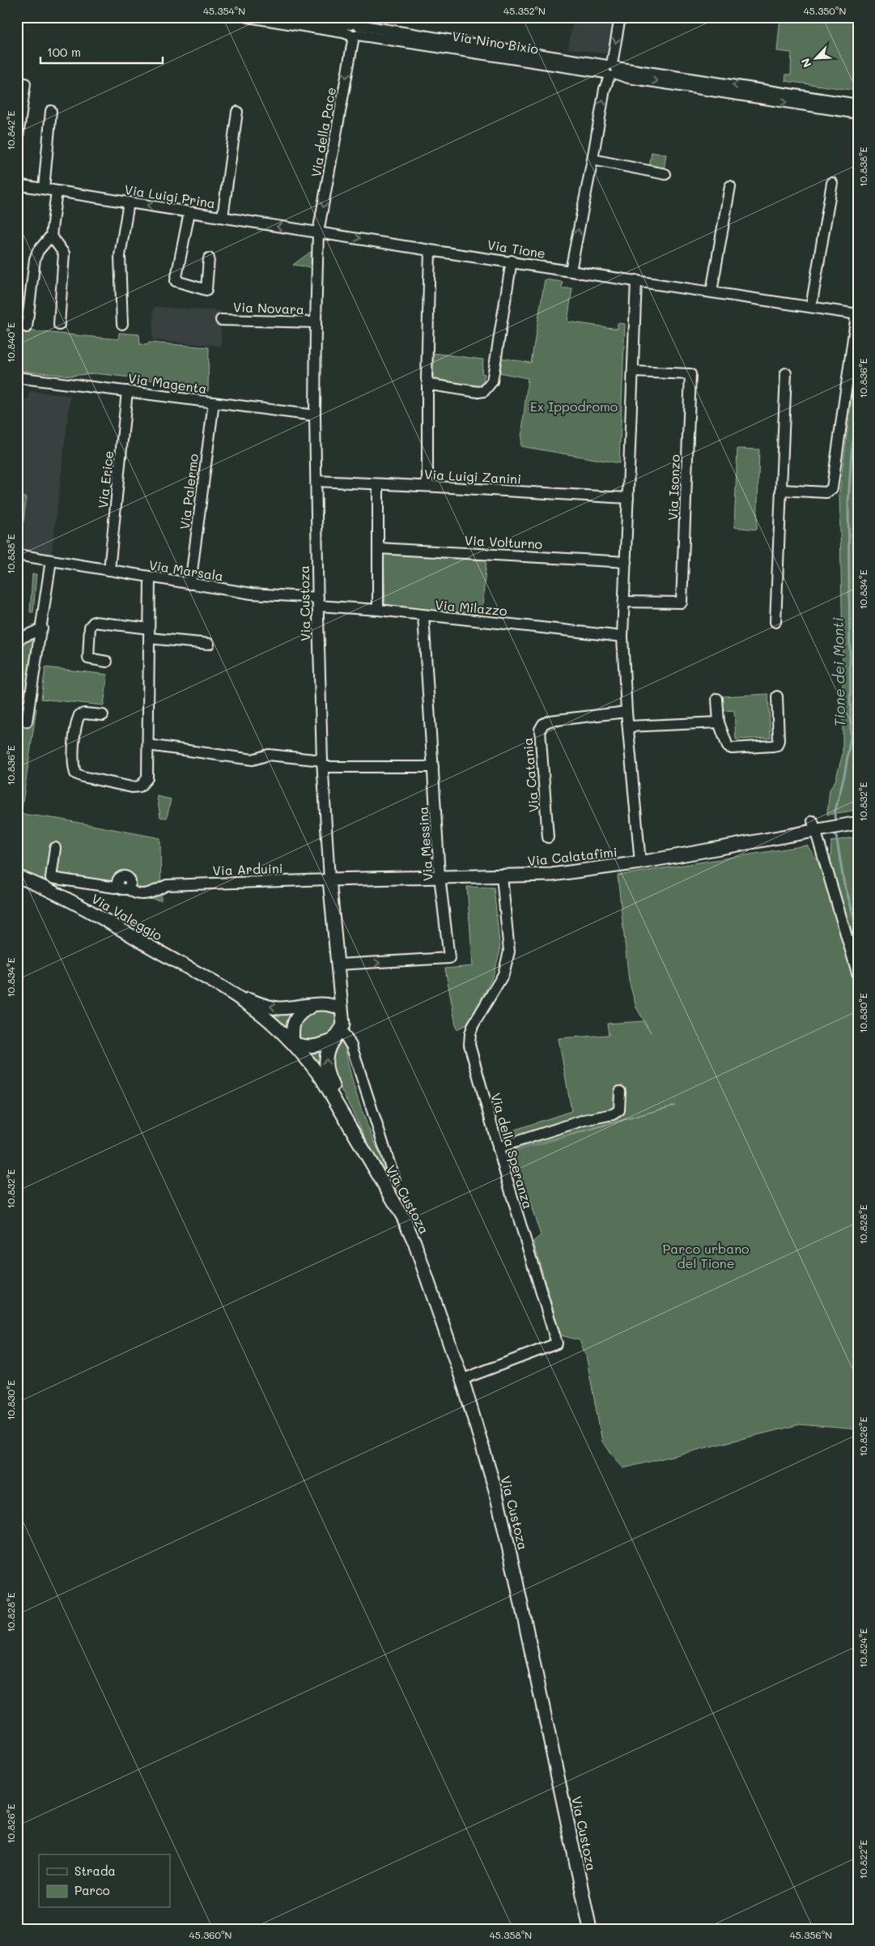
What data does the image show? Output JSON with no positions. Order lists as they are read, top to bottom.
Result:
{
  "streets": {
    "main road": ["Via Custoza", "Via Calatafimi", "Via Valeggio"],
    "street": [
      "Via Nino Bixio",
      "Via della Pace",
      "Via Luigi Prina",
      "Via Tione",
      "Via Novara",
      "Via Magenta",
      "Via Luigi Zanini",
      "Via Erice",
      "Via Isonzo",
      "Via Palermo",
      "Via Volturno",
      "Via Marsala",
      "Via Milazzo",
      "Via Catania",
      "Via Messina",
      "Via Arduini",
      "Via della Speranza"
    ]
  },
  "crossings": [
    ["Via Nino Bixio", "Via della Pace"],
    ["Via della Pace", "Via Luigi Prina"],
    ["Via della Pace", "Via Tione"],
    ["Via della Pace", "Via Custoza"],
    ["Via Luigi Prina", "Via Tione"],
    ["Via Luigi Prina", "Via Custoza"],
    ["Via Tione", "Via Custoza"],
    ["Via Novara", "Via Custoza"],
    ["Via Magenta", "Via Erice"],
    ["Via Magenta", "Via Palermo"],
    ["Via Magenta", "Via Custoza"],
    ["Via Luigi Zanini", "Via Custoza"],
    ["Via Erice", "Via Marsala"],
    ["Via Palermo", "Via Marsala"],
    ["Via Marsala", "Via Custoza"],
    ["Via Marsala", "Via Milazzo"],
    ["Via Custoza", "Via Milazzo"],
    ["Via Custoza", "Via Messina"],
    ["Via Custoza", "Via Calatafimi"],
    ["Via Custoza", "Via Arduini"],
    ["Via Custoza", "Via Valeggio"],
    ["Via Milazzo", "Via Messina"],
    ["Via Messina", "Via Calatafimi"],
    ["Via Calatafimi", "Via Arduini"],
    ["Via Calatafimi", "Via della Speranza"]
  ],
  "one_way": ["Via della Pace", "Via Luigi Prina"],
  "water": ["Tione dei Monti"],
  "parks": ["Ex Ippodromo", "Parco urbano del Tione"],
  "legend": ["Strada", "Parco"],
  "scale_bar": "100 m",
  "north": "bottom left",
  "coordinates": [
    "45.354°N",
    "45.352°N",
    "45.350°N",
    "10.842°E",
    "10.838°E",
    "10.840°E",
    "10.836°E",
    "10.834°E",
    "10.832°E",
    "10.830°E",
    "10.828°E",
    "10.826°E",
    "10.824°E",
    "10.822°E",
    "45.360°N",
    "45.358°N",
    "45.356°N"
  ]
}
